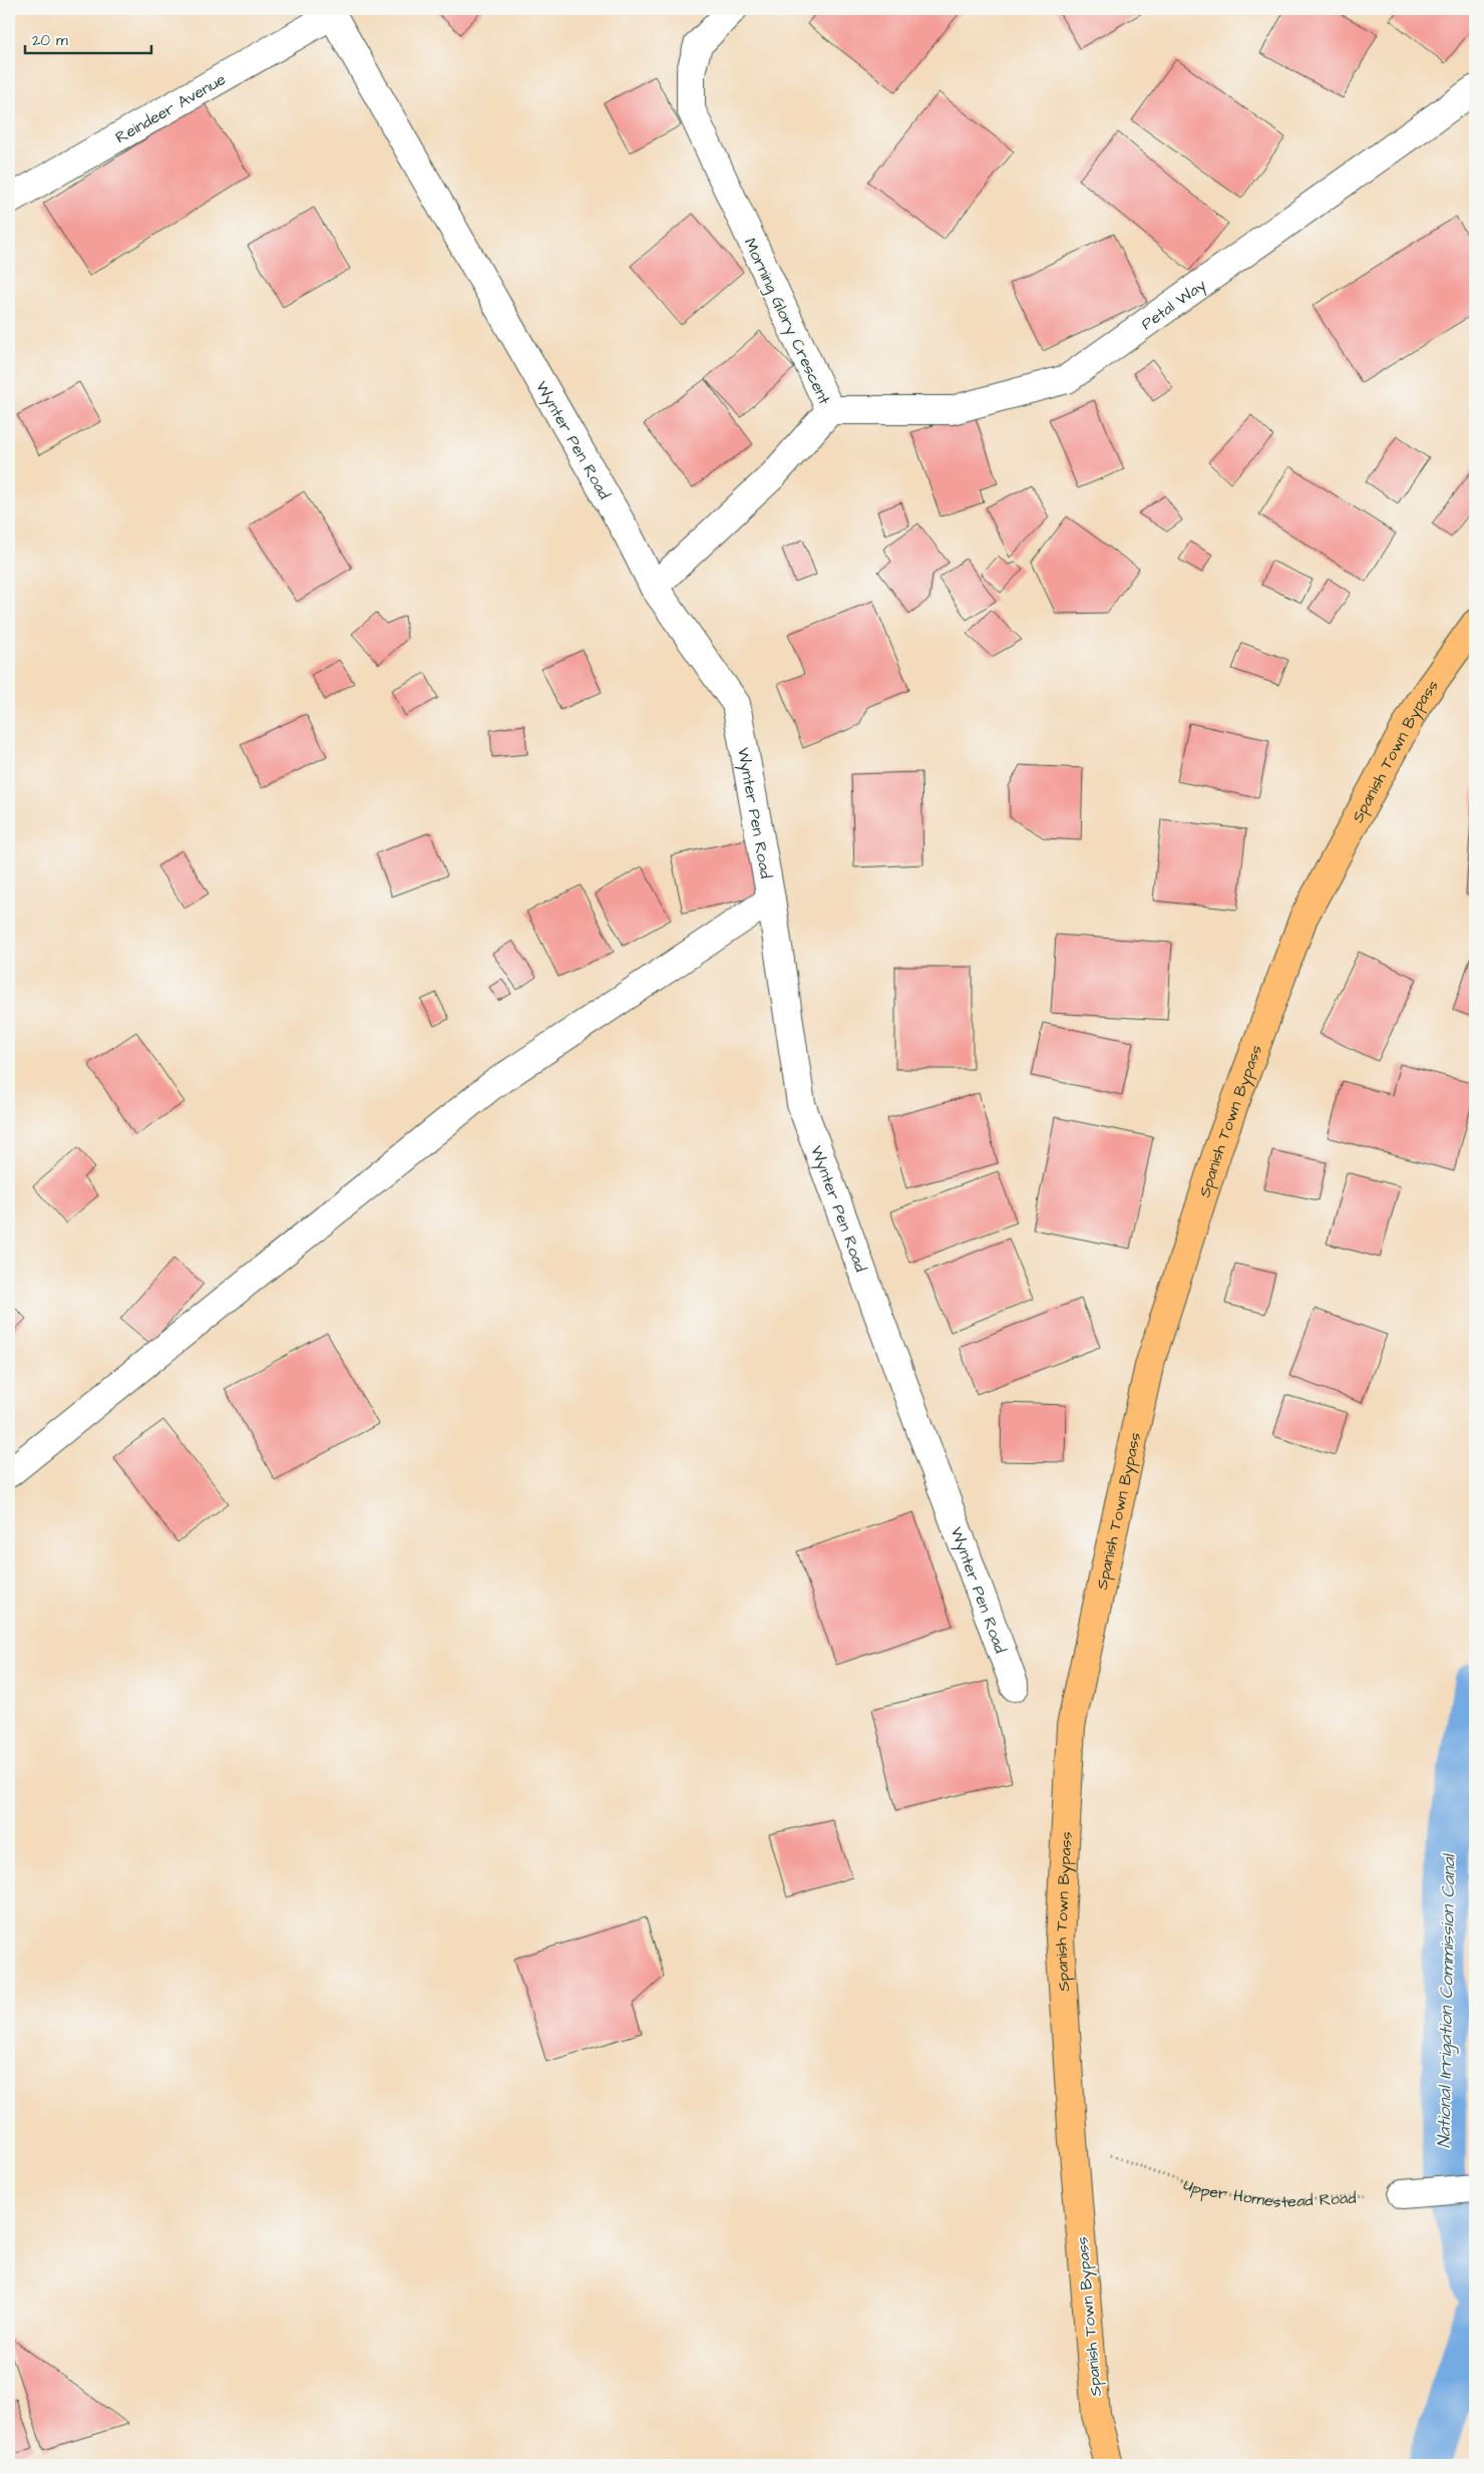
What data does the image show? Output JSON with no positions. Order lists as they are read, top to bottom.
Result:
{
  "streets": {
    "main road": ["Spanish Town Bypass"],
    "street": [
      "Reindeer Avenue",
      "Petal Way",
      "Morning Glory Crescent",
      "Wynter Pen Road"
    ],
    "path": ["Upper Homestead Road"]
  },
  "crossings": [
    ["Reindeer Avenue", "Wynter Pen Road"],
    ["Petal Way", "Morning Glory Crescent"],
    ["Morning Glory Crescent", "Wynter Pen Road"],
    ["Spanish Town Bypass", "Upper Homestead Road"]
  ],
  "water": ["National Irrigation Commission Canal"],
  "scale_bar": "20 m"
}
